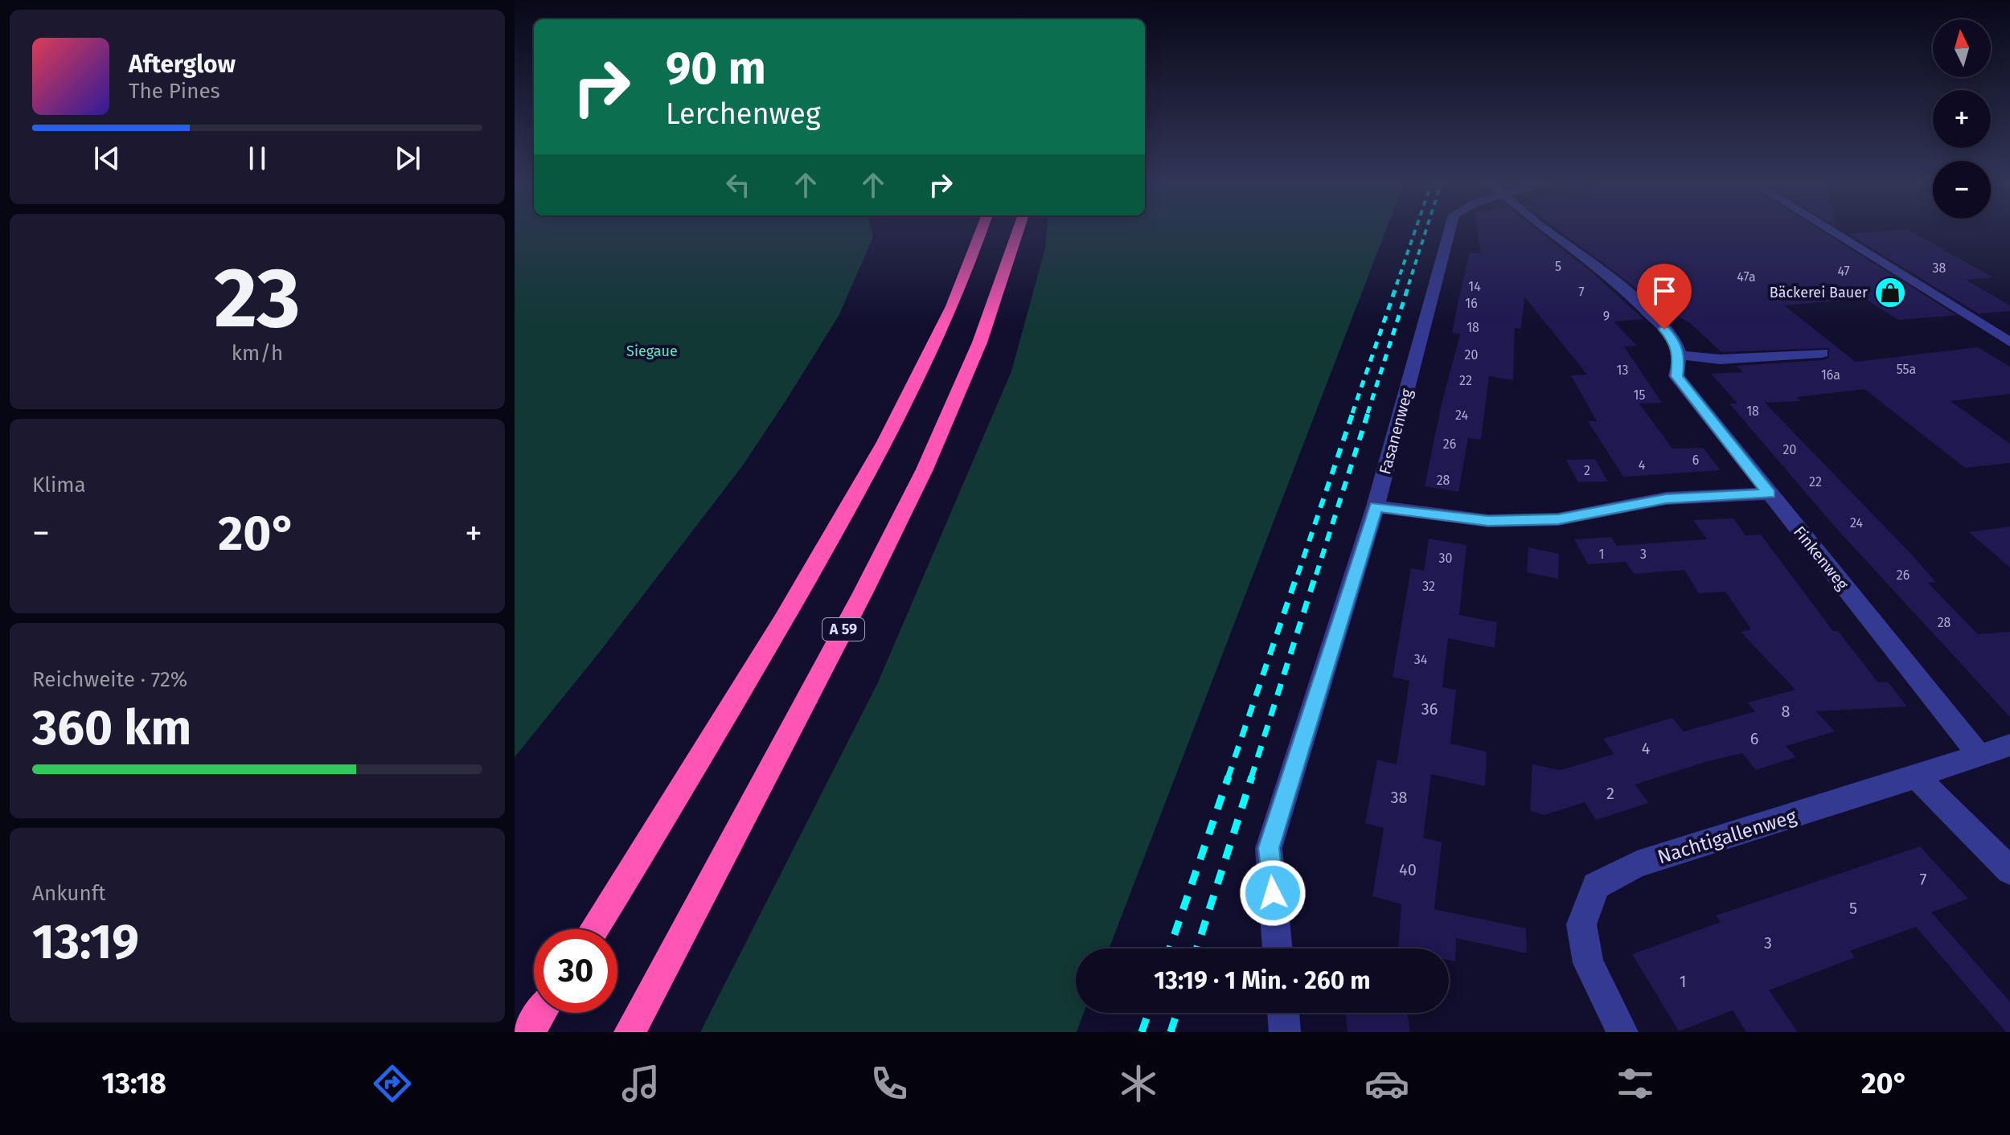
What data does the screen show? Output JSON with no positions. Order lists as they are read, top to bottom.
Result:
{
  "streets": {
    "highway": ["A 59"],
    "street": ["Fasanenweg", "Finkenweg", "Nachtigallenweg"]
  },
  "crossings": [
    ["Finkenweg", "Nachtigallenweg"]
  ],
  "parks": ["Siegaue"],
  "places": {
    "shop": ["Bäckerei Bauer"]
  },
  "house_numbers": [
    "5",
    "38",
    "47",
    "47a",
    "14",
    "7",
    "16",
    "9",
    "18",
    "20",
    "55a",
    "13",
    "16a",
    "22",
    "15",
    "18",
    "24",
    "26",
    "20",
    "6",
    "4",
    "2",
    "28",
    "22",
    "24",
    "1",
    "3",
    "30",
    "26",
    "32",
    "28",
    "34",
    "36",
    "8",
    "6",
    "4",
    "2",
    "38",
    "40",
    "7",
    "5",
    "3",
    "1"
  ],
  "north": "top",
  "page": {
    "map_buttons": ["+", "−"],
    "turn": ["90 m", "Lerchenweg"],
    "song": ["Afterglow", "The Pines"],
    "tile": [
      ["23", "km/h"],
      "Klima",
      ["Reichweite · 72%", "360 km"],
      ["Ankunft", "13:19"]
    ],
    "heat": ["−", "20°", "+"],
    "limit": "30",
    "trip": "13:19 · 1 Min. · 260 m",
    "tabs": ["13:18", "20°"]
  }
}
